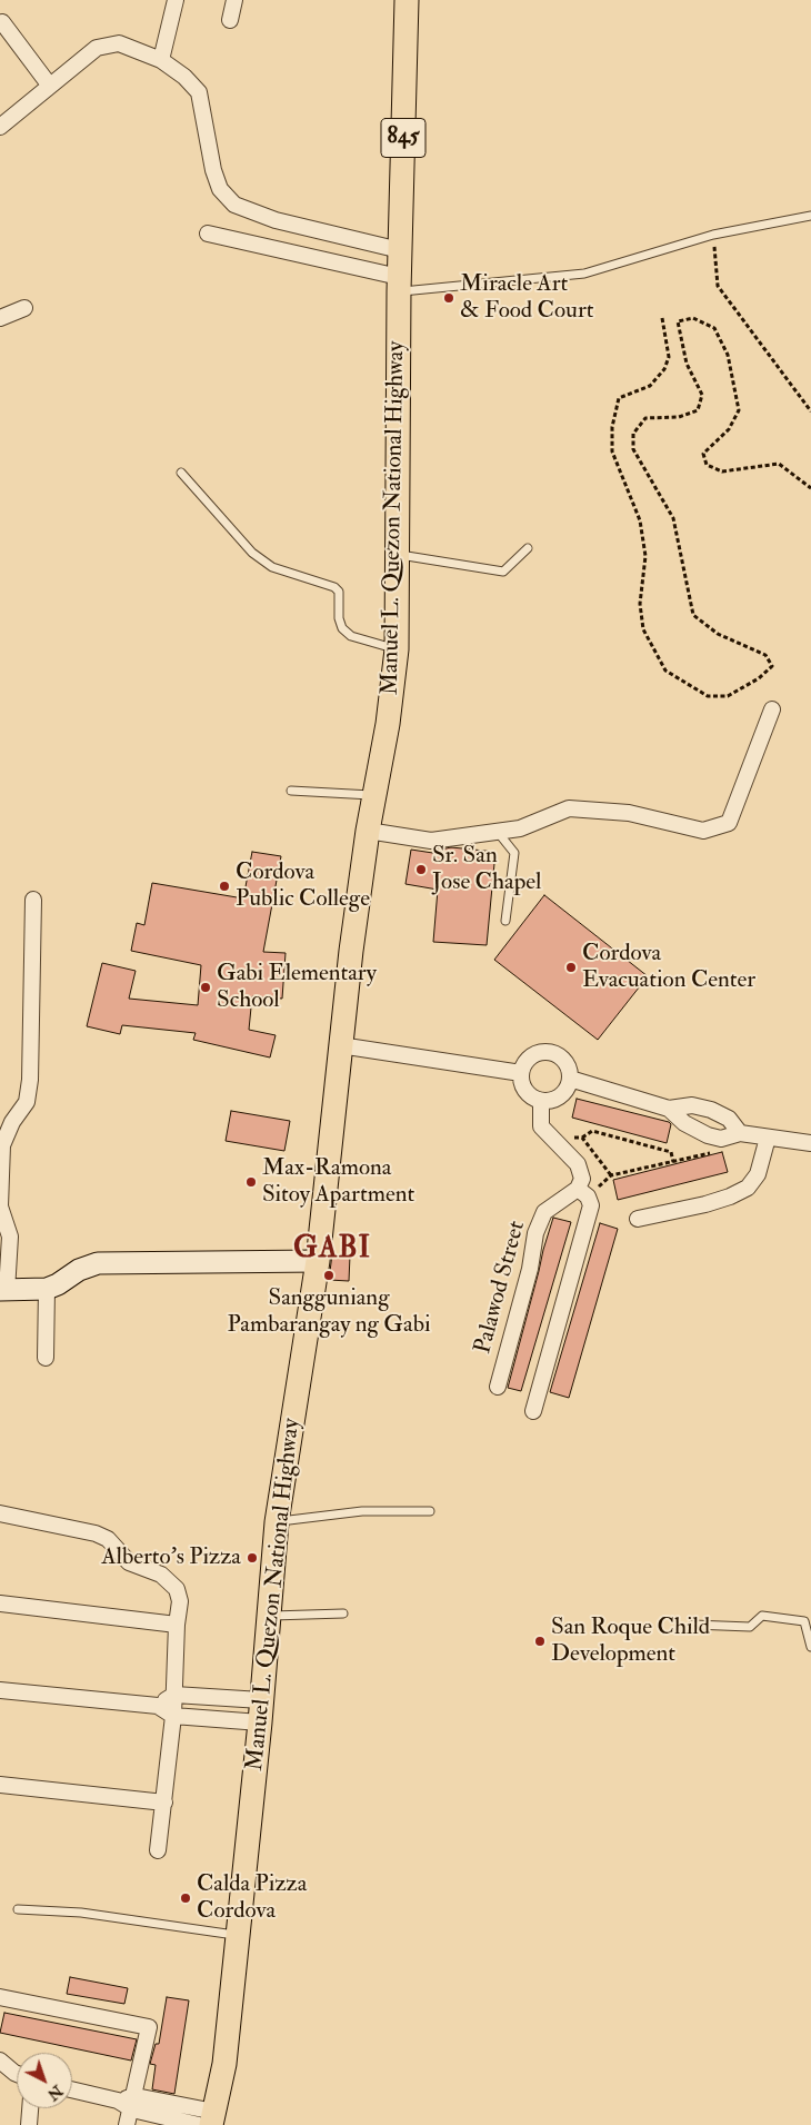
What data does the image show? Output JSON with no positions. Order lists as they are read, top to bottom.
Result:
{
  "streets": {
    "main road": ["845", "Manuel L. Quezon National Highway"],
    "street": ["Palawod Street"]
  },
  "districts": ["GABI"],
  "places": [
    "Miracle Art & Food Court",
    "Sr. San Jose Chapel",
    "Cordova Public College",
    "Cordova Evacuation Center",
    "Gabi Elementary School",
    "Max-Ramona Sitoy Apartment",
    "Sangguniang Pambarangay ng Gabi",
    "Alberto's Pizza",
    "San Roque Child Development",
    "Calda Pizza Cordova"
  ],
  "north": "bottom right"
}
